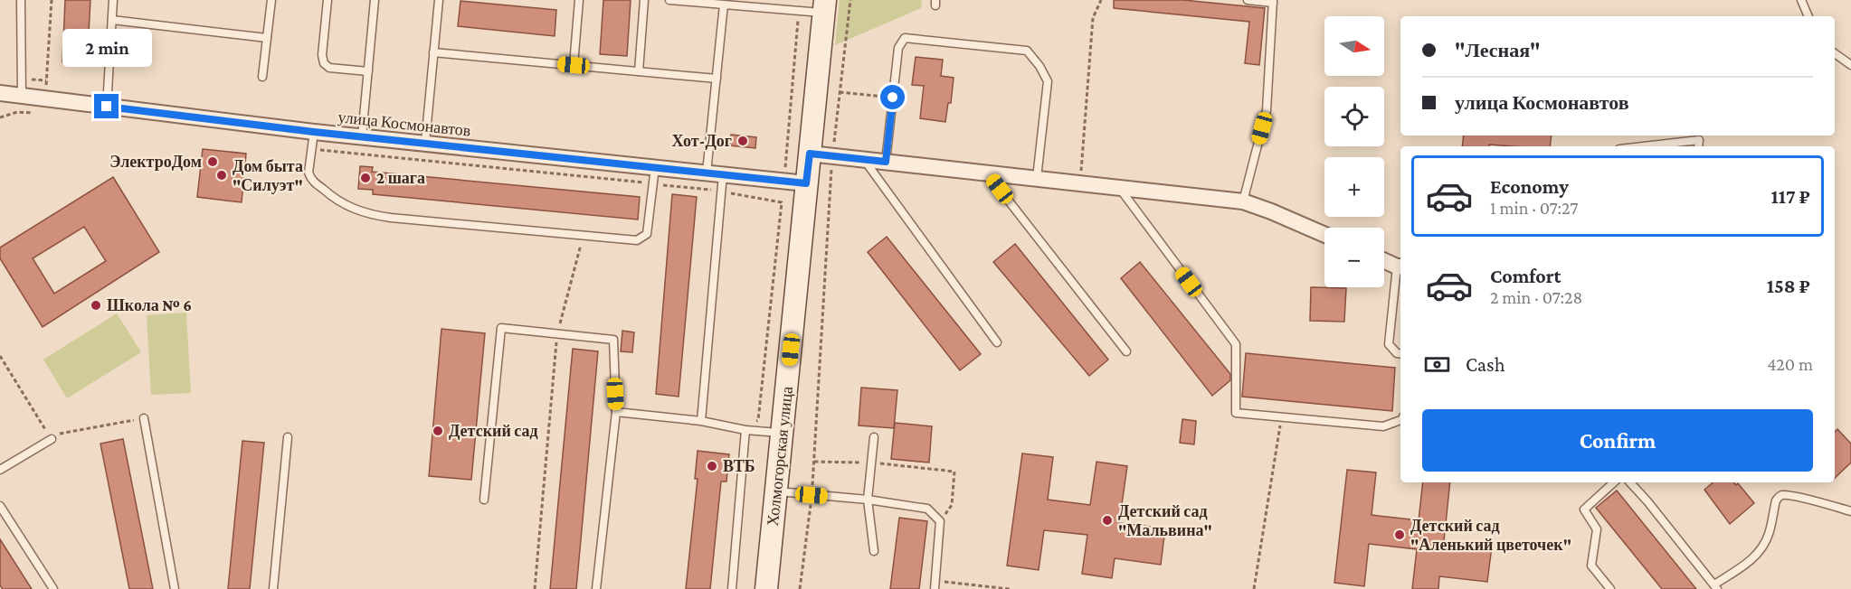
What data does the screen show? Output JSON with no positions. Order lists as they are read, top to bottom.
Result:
{
  "streets": {
    "street": ["улица Космонавтов", "Холмогорская улица"]
  },
  "crossings": [
    ["улица Космонавтов", "Холмогорская улица"]
  ],
  "places": [
    "Хот-Дог",
    "ЭлектроДом",
    "Дом быта \"Силуэт\"",
    "2 шага",
    "Школа № 6",
    "Детский сад",
    "ВТБ",
    "Детский сад \"Мальвина\"",
    "Детский сад \"Аленький цветочек\""
  ],
  "north": "right",
  "page": {
    "map_buttons": ["+", "−"],
    "banner": ["\"Лесная\"", "улица Космонавтов"],
    "bubble": "2 min",
    "list": [
      {
        "name": "Economy",
        "note": "1 min · 07:27",
        "value": "117 ₽"
      },
      {
        "name": "Comfort",
        "note": "2 min · 07:28",
        "value": "158 ₽"
      }
    ],
    "pay": ["Cash", "420 m"],
    "buttons": "Confirm"
  }
}
